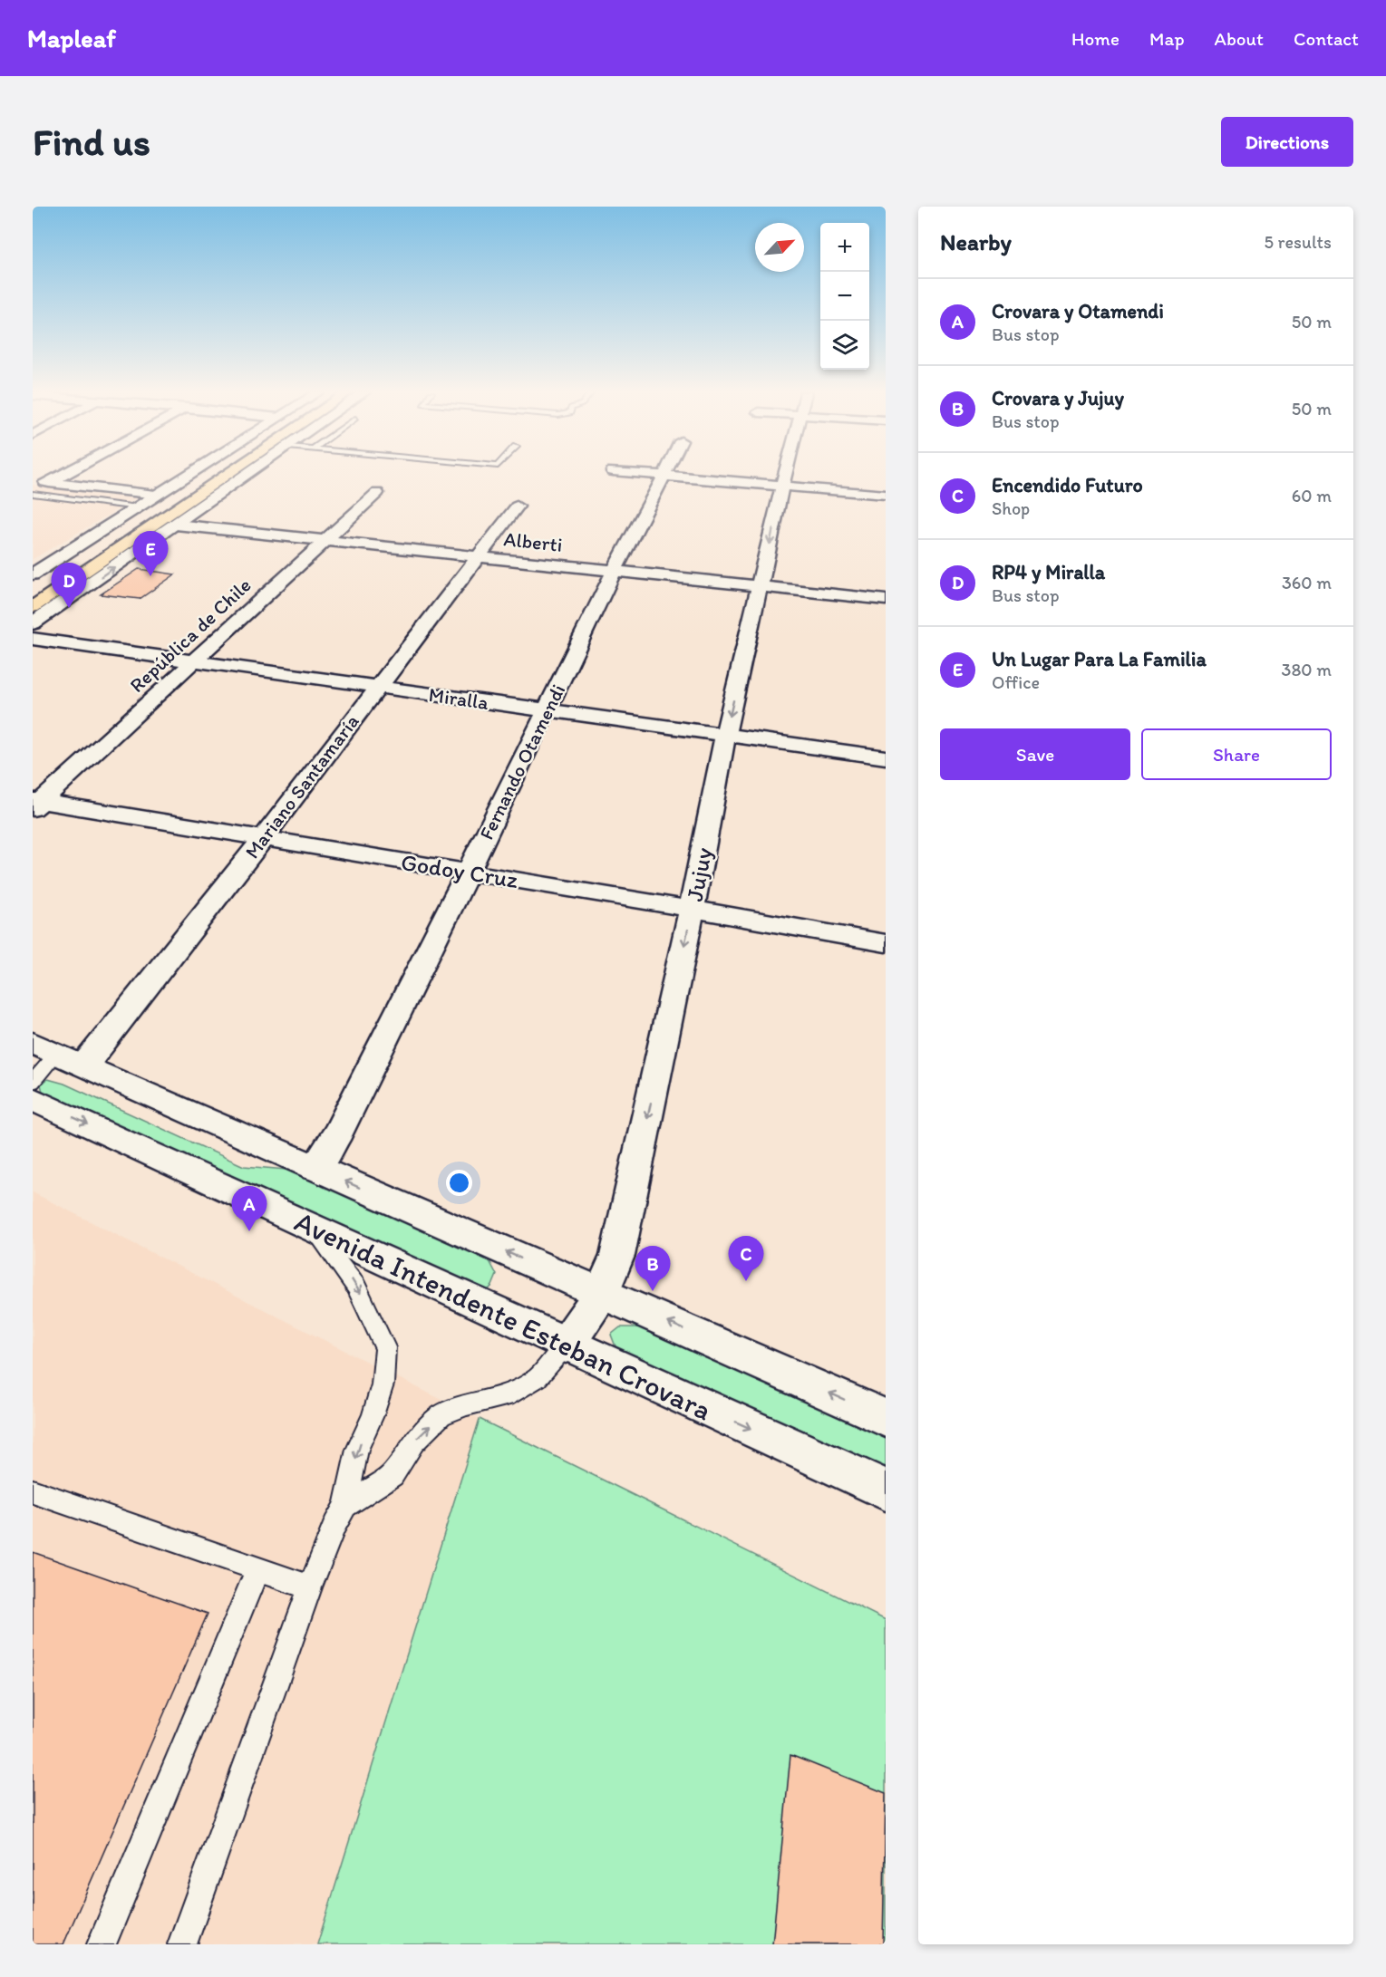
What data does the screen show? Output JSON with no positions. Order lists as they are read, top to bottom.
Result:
{
  "streets": {
    "street": [
      "Alberti",
      "República de Chile",
      "Miralla",
      "Fernando Otamendi",
      "Mariano Santamaría",
      "Godoy Cruz",
      "Jujuy",
      "Avenida Intendente Esteban Crovara"
    ]
  },
  "crossings": [
    ["Alberti", "República de Chile"],
    ["Alberti", "Fernando Otamendi"],
    ["Alberti", "Mariano Santamaría"],
    ["Alberti", "Jujuy"],
    ["República de Chile", "Miralla"],
    ["República de Chile", "Godoy Cruz"],
    ["Miralla", "Fernando Otamendi"],
    ["Miralla", "Mariano Santamaría"],
    ["Miralla", "Jujuy"],
    ["Fernando Otamendi", "Godoy Cruz"],
    ["Mariano Santamaría", "Godoy Cruz"],
    ["Godoy Cruz", "Jujuy"],
    ["Jujuy", "Avenida Intendente Esteban Crovara"]
  ],
  "one_way": ["Jujuy"],
  "north": "top right",
  "page": {
    "header": "Mapleaf",
    "nav": [
      "Home",
      "Map",
      "About",
      "Contact"
    ],
    "buttons": [
      "Directions",
      ["Save", "Share"]
    ],
    "title": "Find us",
    "heading": ["Nearby", "5 results"],
    "map_buttons": ["+", "−"],
    "list": [
      {
        "mark": "A",
        "name": "Crovara y Otamendi",
        "note": "Bus stop",
        "value": "50 m"
      },
      {
        "mark": "B",
        "name": "Crovara y Jujuy",
        "note": "Bus stop",
        "value": "50 m"
      },
      {
        "mark": "C",
        "name": "Encendido Futuro",
        "note": "Shop",
        "value": "60 m"
      },
      {
        "mark": "D",
        "name": "RP4 y Miralla",
        "note": "Bus stop",
        "value": "360 m"
      },
      {
        "mark": "E",
        "name": "Un Lugar Para La Familia",
        "note": "Office",
        "value": "380 m"
      }
    ],
    "pins": [
      "E",
      "D",
      "A",
      "C",
      "B"
    ]
  }
}
